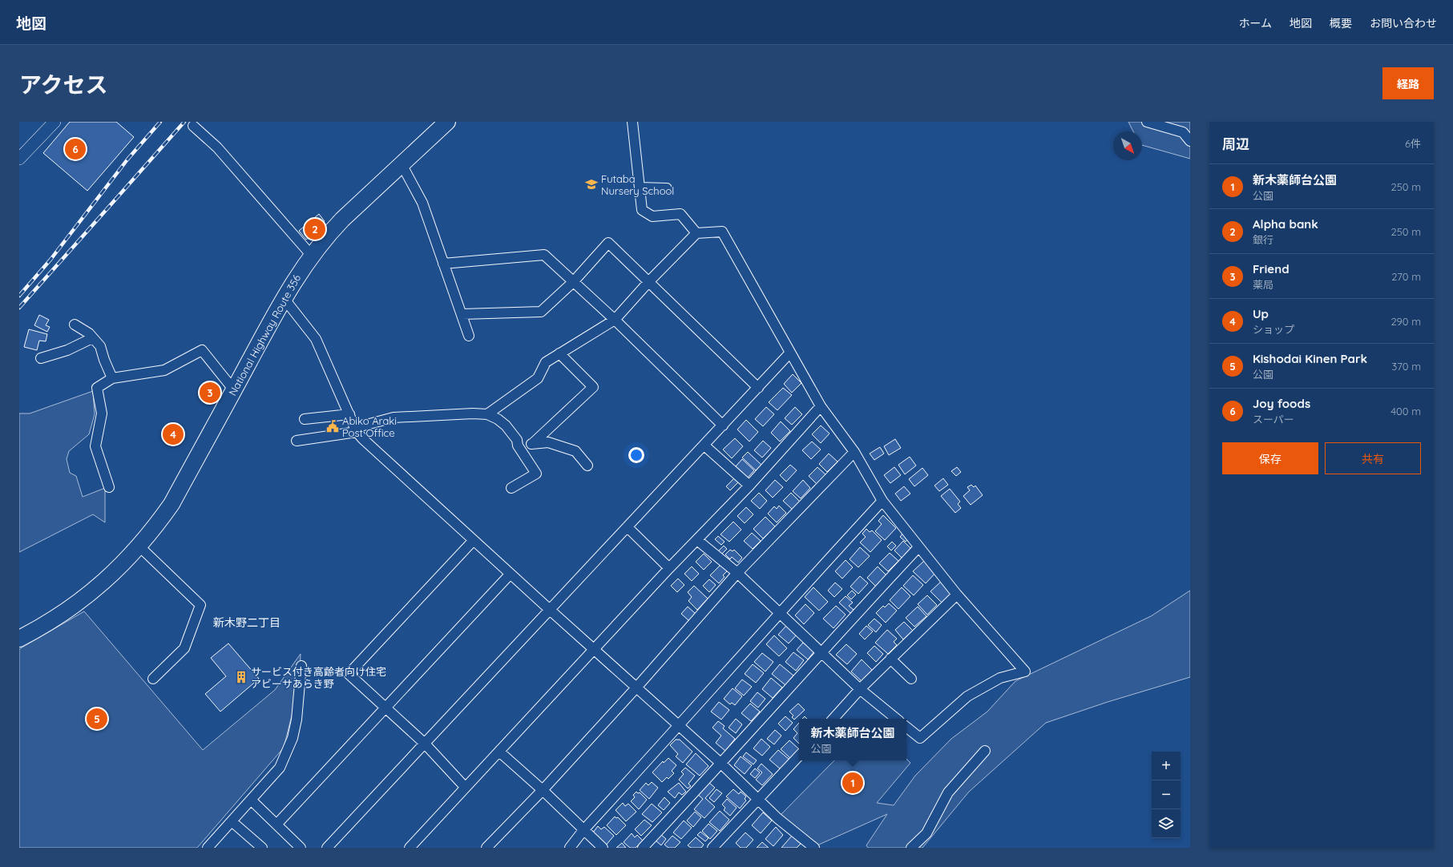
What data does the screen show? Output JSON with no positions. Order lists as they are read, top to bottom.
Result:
{
  "streets": {
    "highway": ["National Highway Route 356"]
  },
  "districts": ["新木野二丁目"],
  "places": {
    "school or university": ["Futaba Nursery School"],
    "public building": ["Abiko Araki Post Office"],
    "building": ["サービス付き高齢者向け住宅 アビーサあらき野"]
  },
  "north": "bottom right",
  "page": {
    "header": "地図",
    "nav": [
      "ホーム",
      "地図",
      "概要",
      "お問い合わせ"
    ],
    "title": "アクセス",
    "buttons": [
      "経路",
      ["保存", "共有"]
    ],
    "heading": ["周辺", "6件"],
    "pins": [
      "6",
      "2",
      "3",
      "4",
      "5",
      "1"
    ],
    "list": [
      {
        "mark": "1",
        "name": "新木薬師台公園",
        "note": "公園",
        "value": "250 m"
      },
      {
        "mark": "2",
        "name": "Alpha bank",
        "note": "銀行",
        "value": "250 m"
      },
      {
        "mark": "3",
        "name": "Friend",
        "note": "薬局",
        "value": "270 m"
      },
      {
        "mark": "4",
        "name": "Up",
        "note": "ショップ",
        "value": "290 m"
      },
      {
        "mark": "5",
        "name": "Kishodai Kinen Park",
        "note": "公園",
        "value": "370 m"
      },
      {
        "mark": "6",
        "name": "Joy foods",
        "note": "スーパー",
        "value": "400 m"
      }
    ],
    "popup": ["新木薬師台公園", "公園"],
    "map_buttons": ["+", "−"]
  }
}
